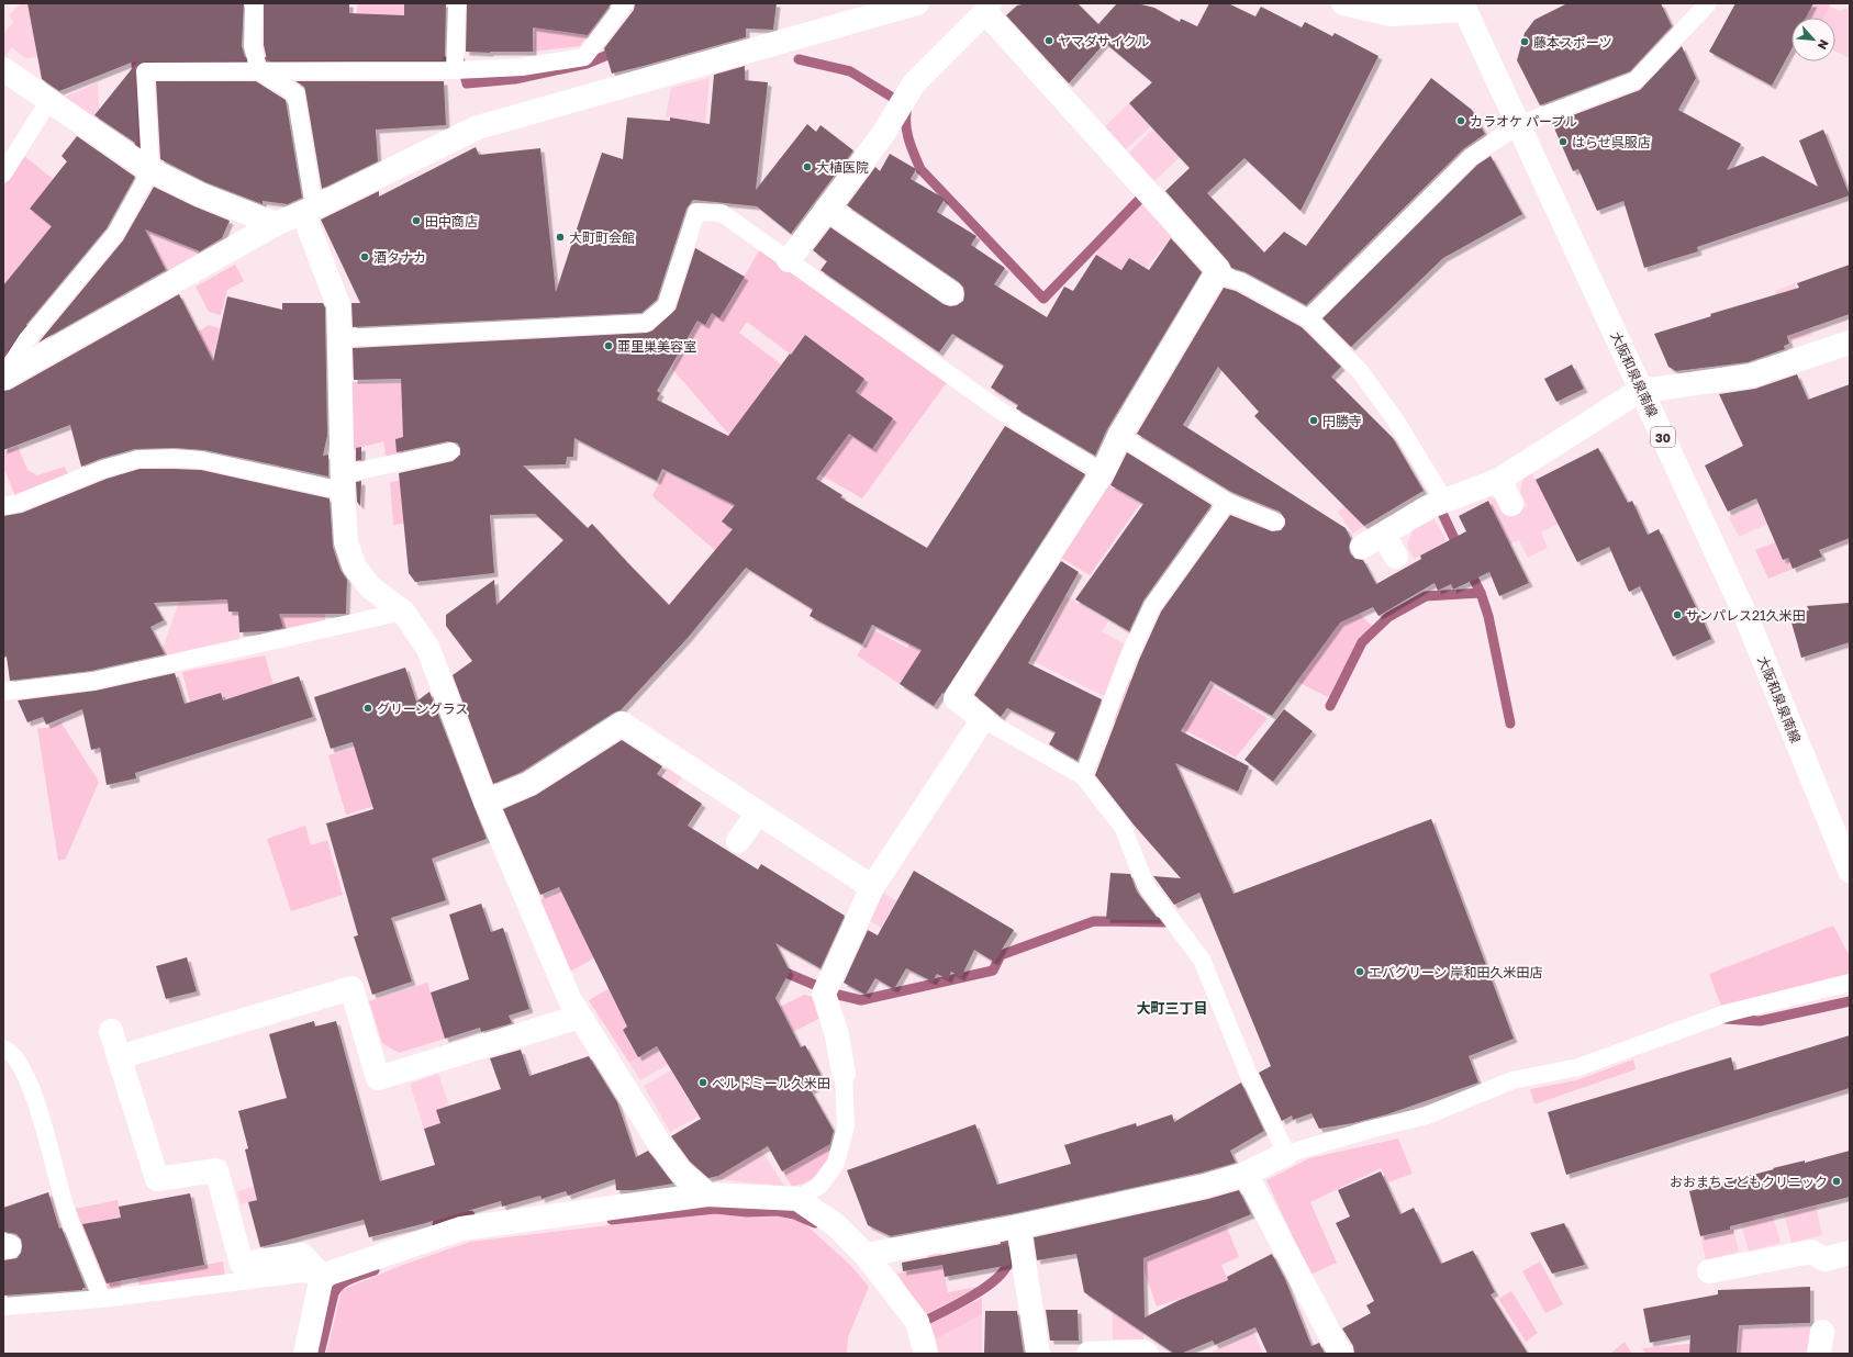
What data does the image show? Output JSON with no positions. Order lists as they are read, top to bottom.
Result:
{
  "streets": {
    "street": ["大阪和泉泉南線", "30"]
  },
  "districts": ["大町三丁目"],
  "places": [
    "ヤマダサイクル",
    "藤本スポーツ",
    "カラオケ パープル",
    "はらせ呉服店",
    "大植医院",
    "田中商店",
    "大町町会館",
    "酒タナカ",
    "亜里巣美容室",
    "円勝寺",
    "サンパレス21久米田",
    "グリーングラス",
    "エバグリーン 岸和田久米田店",
    "ベルドミール久米田",
    "おおまちこどもクリニック"
  ],
  "north": "bottom right"
}
